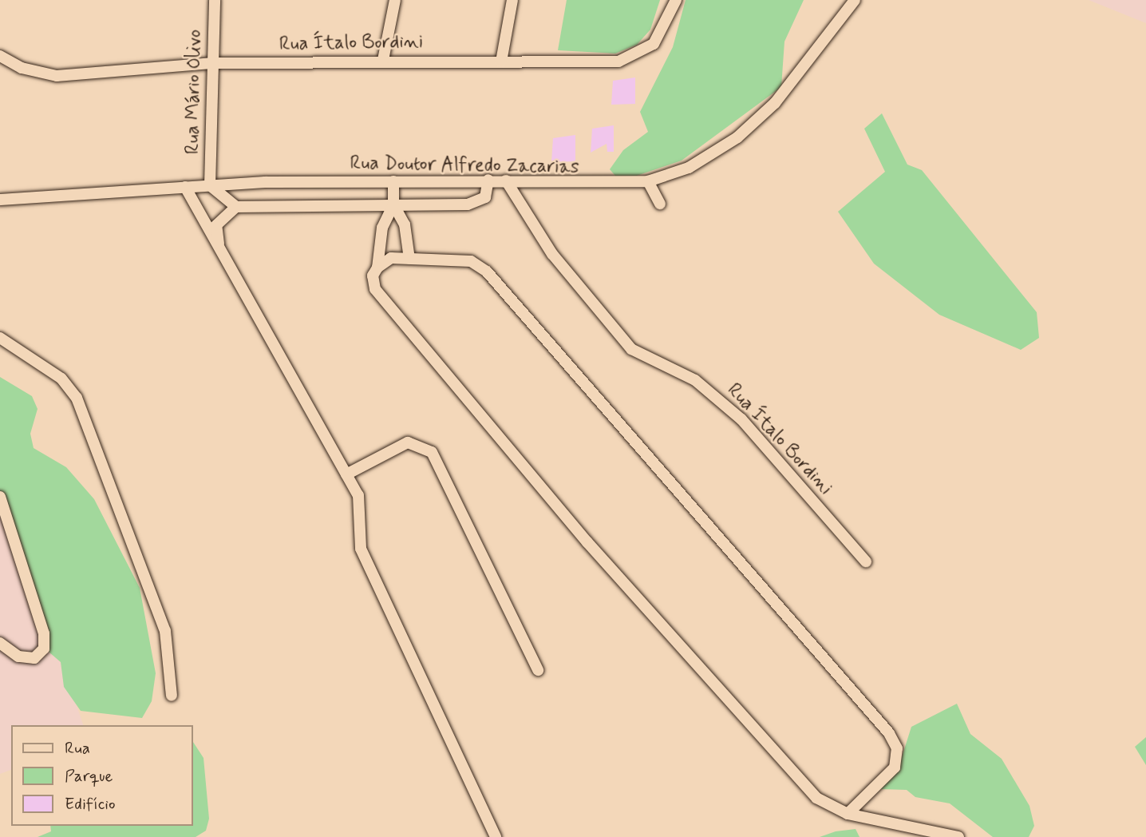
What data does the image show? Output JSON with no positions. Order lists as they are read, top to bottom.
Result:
{
  "streets": {
    "street": ["Rua Ítalo Bordini", "Rua Mário Olivo", "Rua Doutor Alfredo Zacarias"]
  },
  "crossings": [
    ["Rua Ítalo Bordini", "Rua Mário Olivo"],
    ["Rua Ítalo Bordini", "Rua Doutor Alfredo Zacarias"],
    ["Rua Mário Olivo", "Rua Doutor Alfredo Zacarias"]
  ],
  "legend": ["Rua", "Parque", "Edifício"]
}
